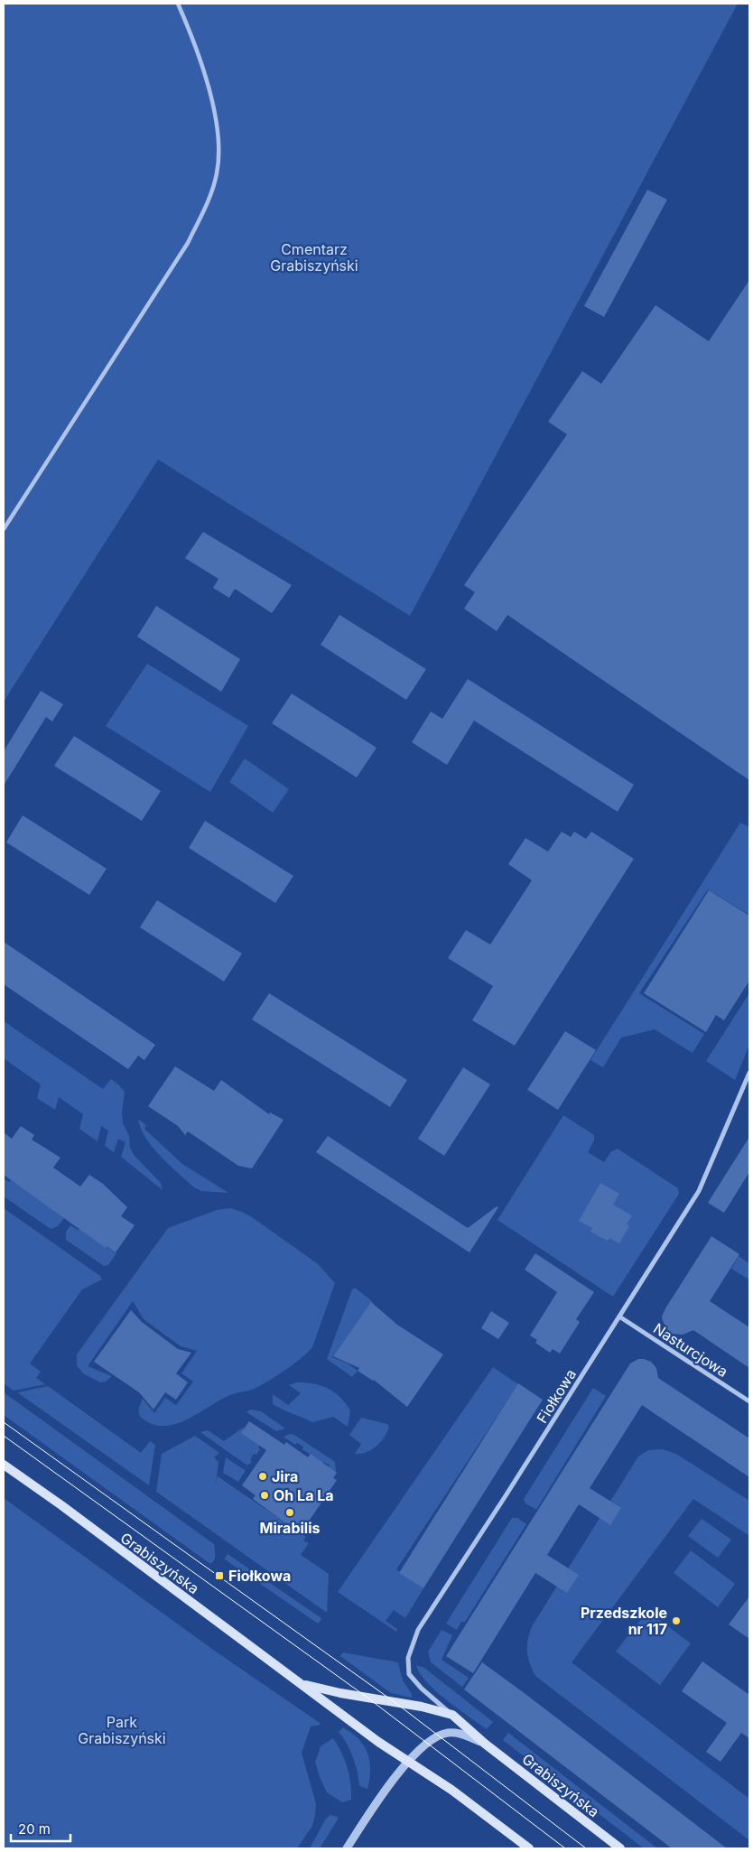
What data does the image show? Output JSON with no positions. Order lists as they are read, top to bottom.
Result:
{
  "streets": {
    "main road": ["Grabiszyńska"],
    "street": ["Nasturcjowa", "Fiołkowa"]
  },
  "crossings": [
    ["Nasturcjowa", "Fiołkowa"],
    ["Fiołkowa", "Grabiszyńska"]
  ],
  "parks": ["Cmentarz Grabiszyński", "Park Grabiszyński"],
  "places": {
    "other": [
      "Jira",
      "Oh La La",
      "Mirabilis",
      "Przedszkole nr 117"
    ],
    "transit": ["Fiołkowa"]
  },
  "scale_bar": "20 m"
}
